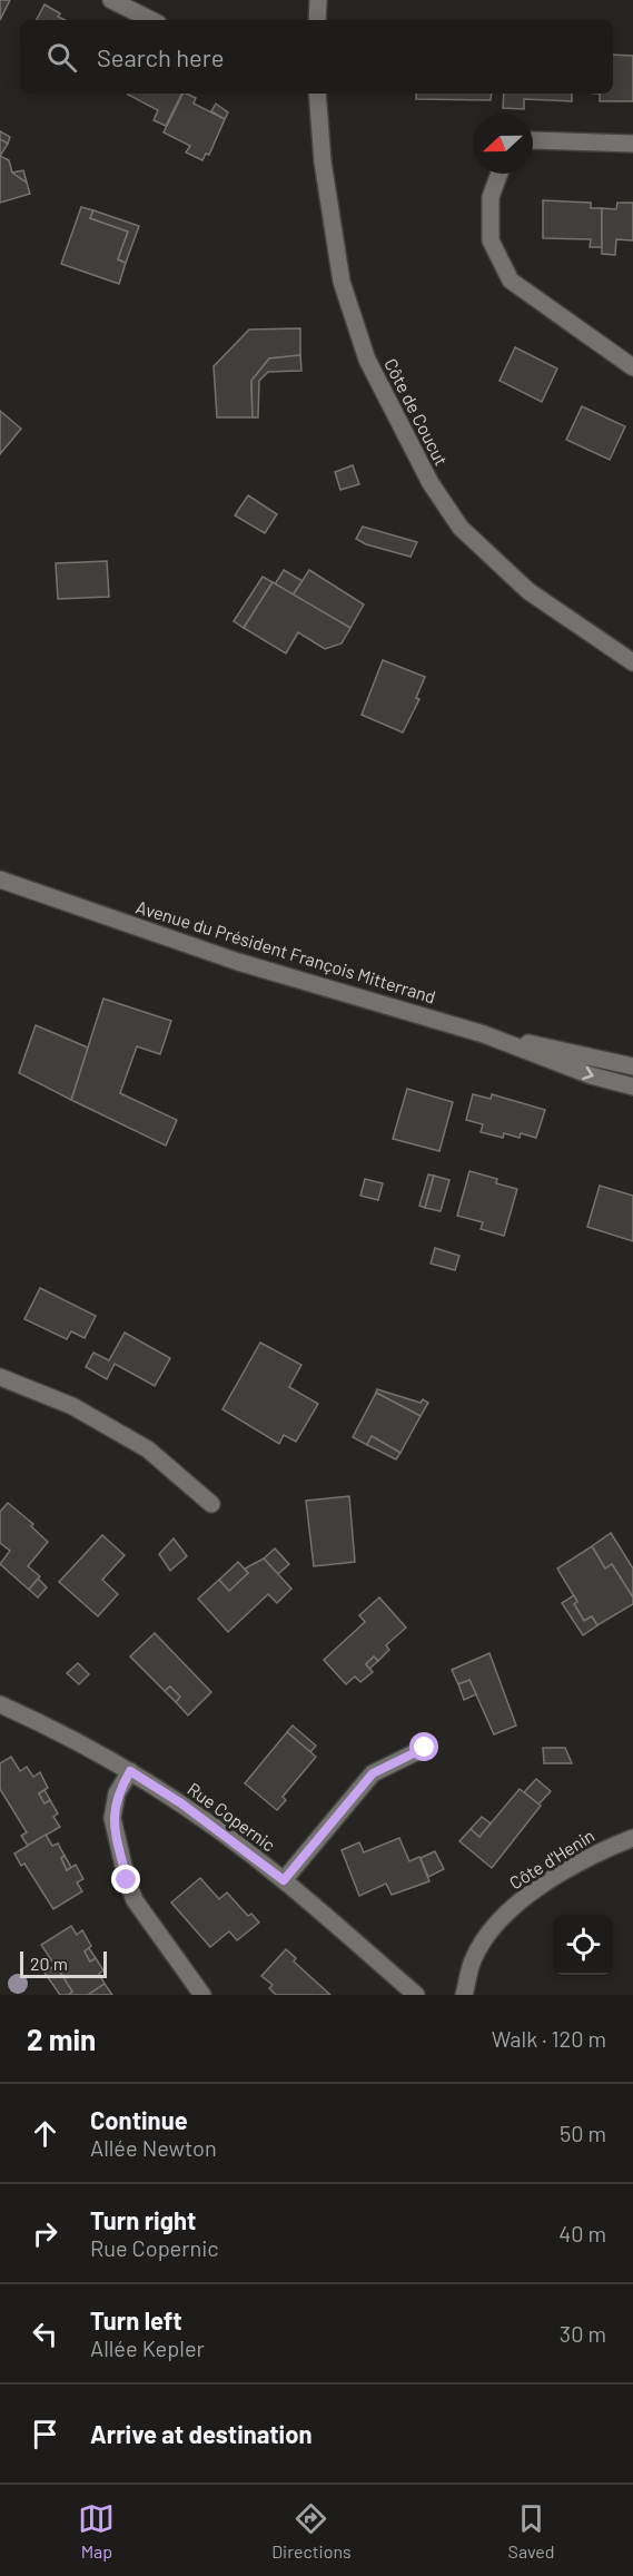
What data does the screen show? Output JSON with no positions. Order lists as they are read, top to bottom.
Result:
{
  "streets": {
    "street": [
      "Côte de Coucut",
      "Avenue du Président François Mitterrand",
      "Rue Copernic",
      "Côte d'Henin"
    ]
  },
  "scale_bar": "20 m",
  "north": "left",
  "page": {
    "search": "Search here",
    "scale": "20 m",
    "heading": ["2 min", "Walk · 120 m"],
    "list": [
      ["Continue", "Allée Newton", "50 m"],
      ["Turn right", "Rue Copernic", "40 m"],
      ["Turn left", "Allée Kepler", "30 m"],
      "Arrive at destination"
    ],
    "nav": ["Map", "Directions", "Saved"]
  }
}
